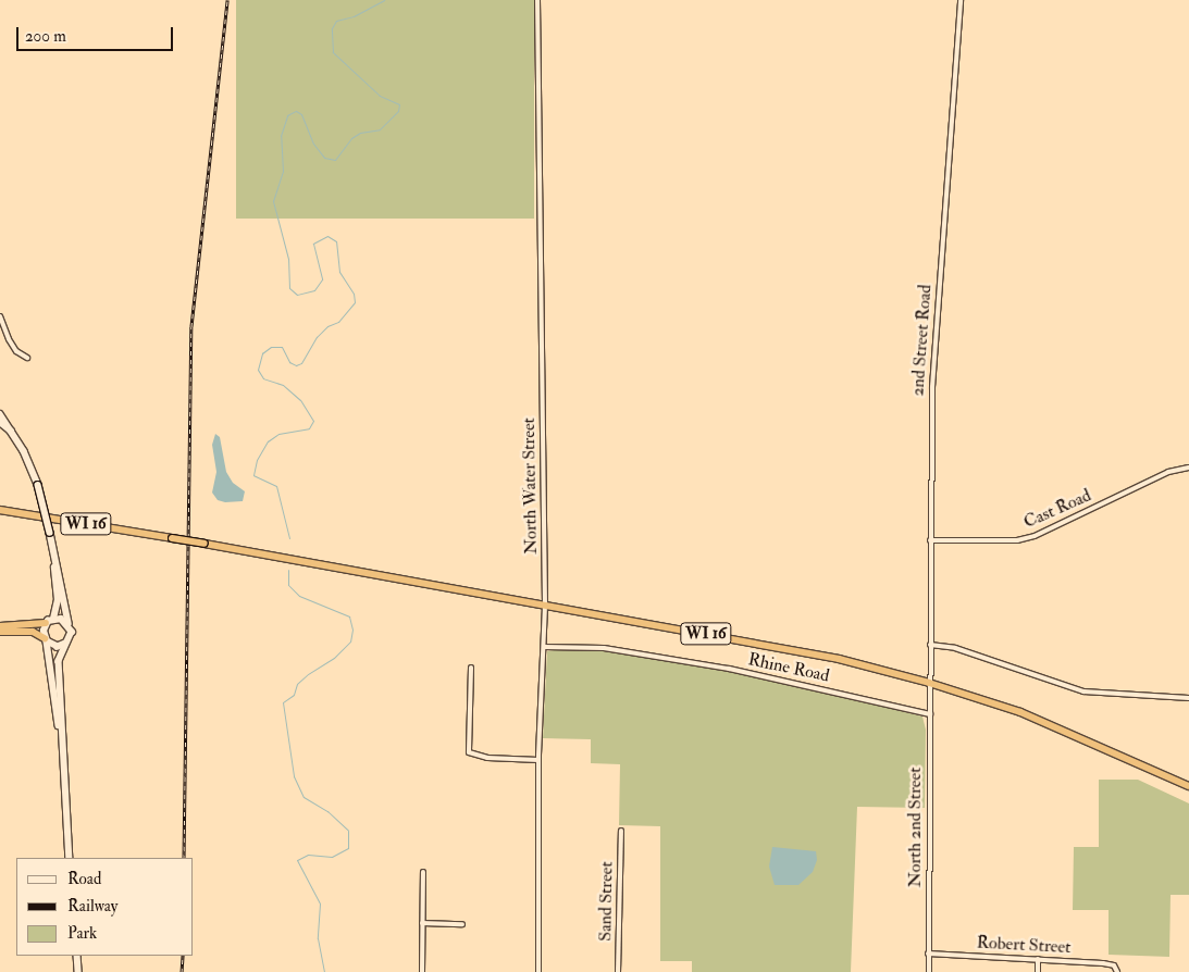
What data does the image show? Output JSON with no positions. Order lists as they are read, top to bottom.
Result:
{
  "streets": {
    "highway": ["WI 16"],
    "street": [
      "2nd Street Road",
      "North Water Street",
      "Cast Road",
      "Rhine Road",
      "North 2nd Street",
      "Sand Street",
      "Robert Street"
    ]
  },
  "crossings": [
    ["2nd Street Road", "Cast Road"],
    ["2nd Street Road", "WI 16"],
    ["2nd Street Road", "North 2nd Street"],
    ["North Water Street", "WI 16"],
    ["North Water Street", "Rhine Road"],
    ["WI 16", "North 2nd Street"],
    ["Rhine Road", "North 2nd Street"],
    ["North 2nd Street", "Robert Street"]
  ],
  "legend": ["Road", "Railway", "Park"],
  "scale_bar": "200 m"
}
